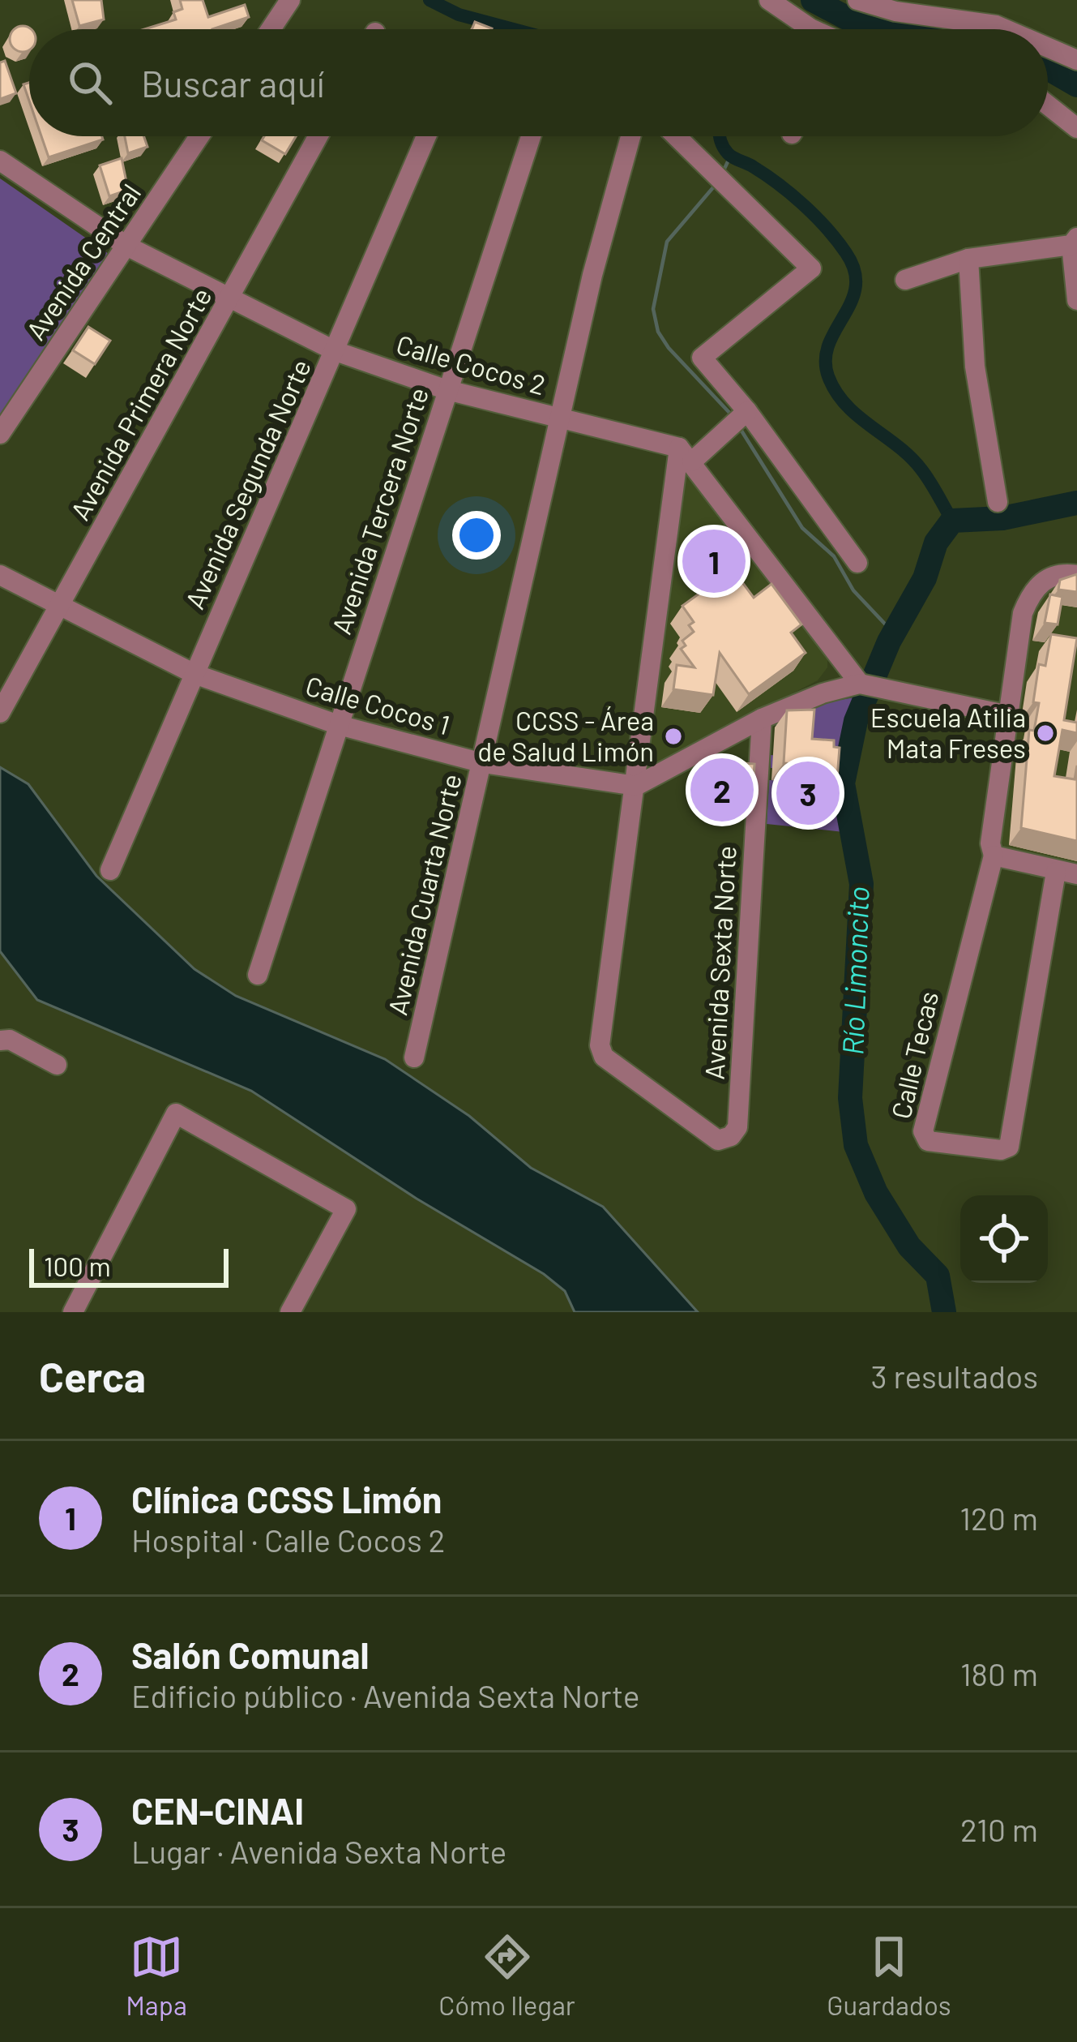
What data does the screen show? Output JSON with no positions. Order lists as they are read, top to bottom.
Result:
{
  "streets": {
    "street": [
      "Avenida Central",
      "Calle Cocos 2",
      "Avenida Primera Norte",
      "Avenida Segunda Norte",
      "Avenida Tercera Norte",
      "Calle Cocos 1",
      "Avenida Cuarta Norte",
      "Avenida Sexta Norte",
      "Calle Tecas"
    ]
  },
  "crossings": [
    ["Avenida Central", "Calle Cocos 2"],
    ["Calle Cocos 2", "Avenida Primera Norte"],
    ["Calle Cocos 2", "Avenida Segunda Norte"],
    ["Calle Cocos 2", "Avenida Tercera Norte"],
    ["Calle Cocos 2", "Avenida Cuarta Norte"],
    ["Avenida Primera Norte", "Calle Cocos 1"],
    ["Avenida Segunda Norte", "Calle Cocos 1"],
    ["Avenida Tercera Norte", "Calle Cocos 1"],
    ["Calle Cocos 1", "Avenida Cuarta Norte"],
    ["Calle Cocos 1", "Avenida Sexta Norte"]
  ],
  "water": ["Río Limoncito"],
  "places": ["Escuela Atilia Mata Freses", "CCSS - Área de Salud Limón"],
  "scale_bar": "100 m",
  "page": {
    "search": "Buscar aquí",
    "pins": ["1", "2", "3"],
    "scale": "100 m",
    "heading": ["Cerca", "3 resultados"],
    "list": [
      {
        "mark": "1",
        "name": "Clínica CCSS Limón",
        "note": "Hospital · Calle Cocos 2",
        "value": "120 m"
      },
      {
        "mark": "2",
        "name": "Salón Comunal",
        "note": "Edificio público · Avenida Sexta Norte",
        "value": "180 m"
      },
      {
        "mark": "3",
        "name": "CEN-CINAI",
        "note": "Lugar · Avenida Sexta Norte",
        "value": "210 m"
      }
    ],
    "nav": ["Mapa", "Cómo llegar", "Guardados"]
  }
}
